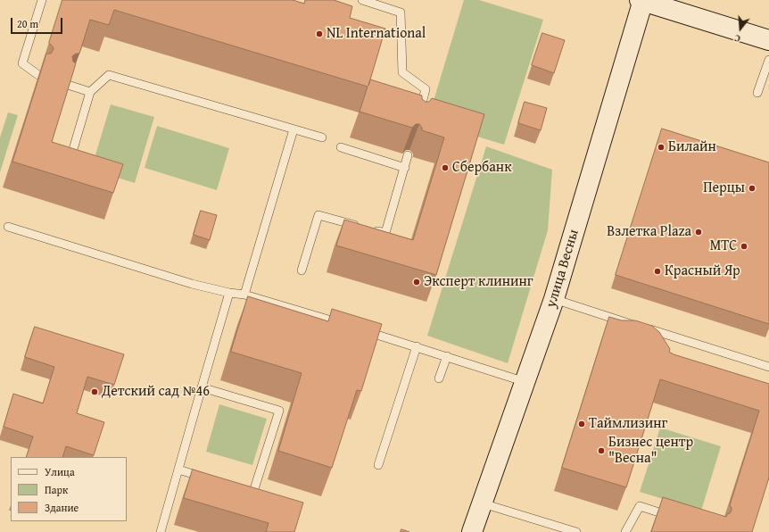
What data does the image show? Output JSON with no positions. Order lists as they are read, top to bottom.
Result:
{
  "streets": {
    "street": ["улица Весны"]
  },
  "places": [
    "NL International",
    "Билайн",
    "Сбербанк",
    "Перцы",
    "Взлетка Plaza",
    "МТС",
    "Красный Яр",
    "Эксперт клининг",
    "Детский сад №46",
    "Таймлизинг",
    "Бизнес центр \"Весна\""
  ],
  "legend": ["Улица", "Парк", "Здание"],
  "scale_bar": "20 m",
  "north": "bottom"
}
